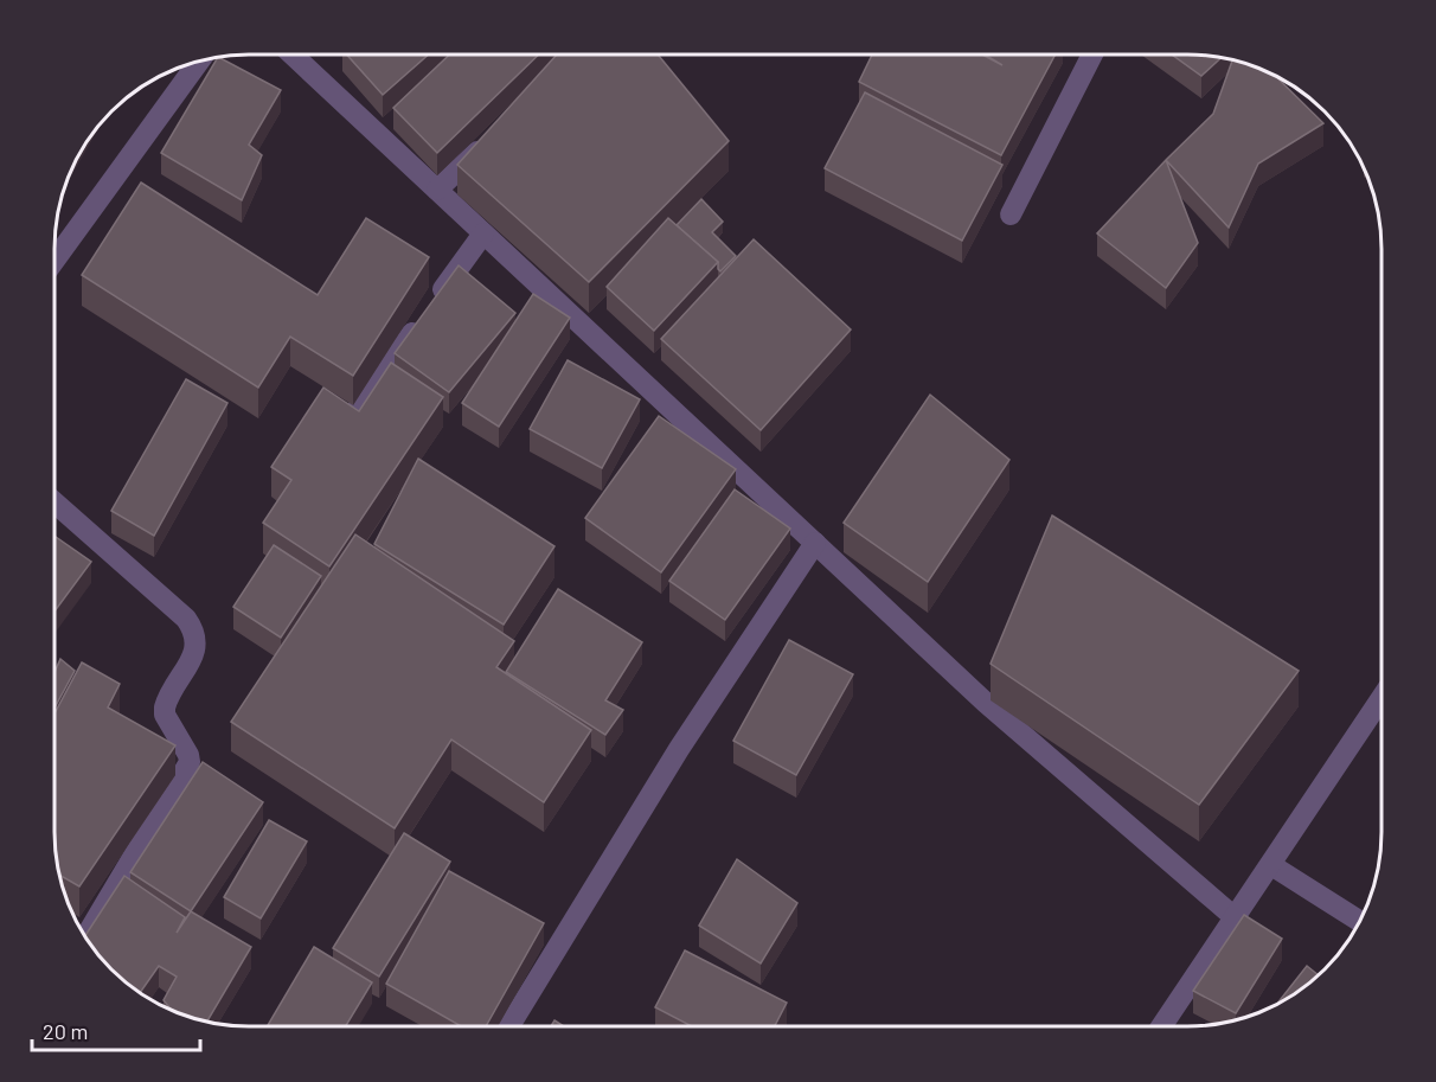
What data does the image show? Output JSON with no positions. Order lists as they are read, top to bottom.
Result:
{
  "scale_bar": "20 m"
}
